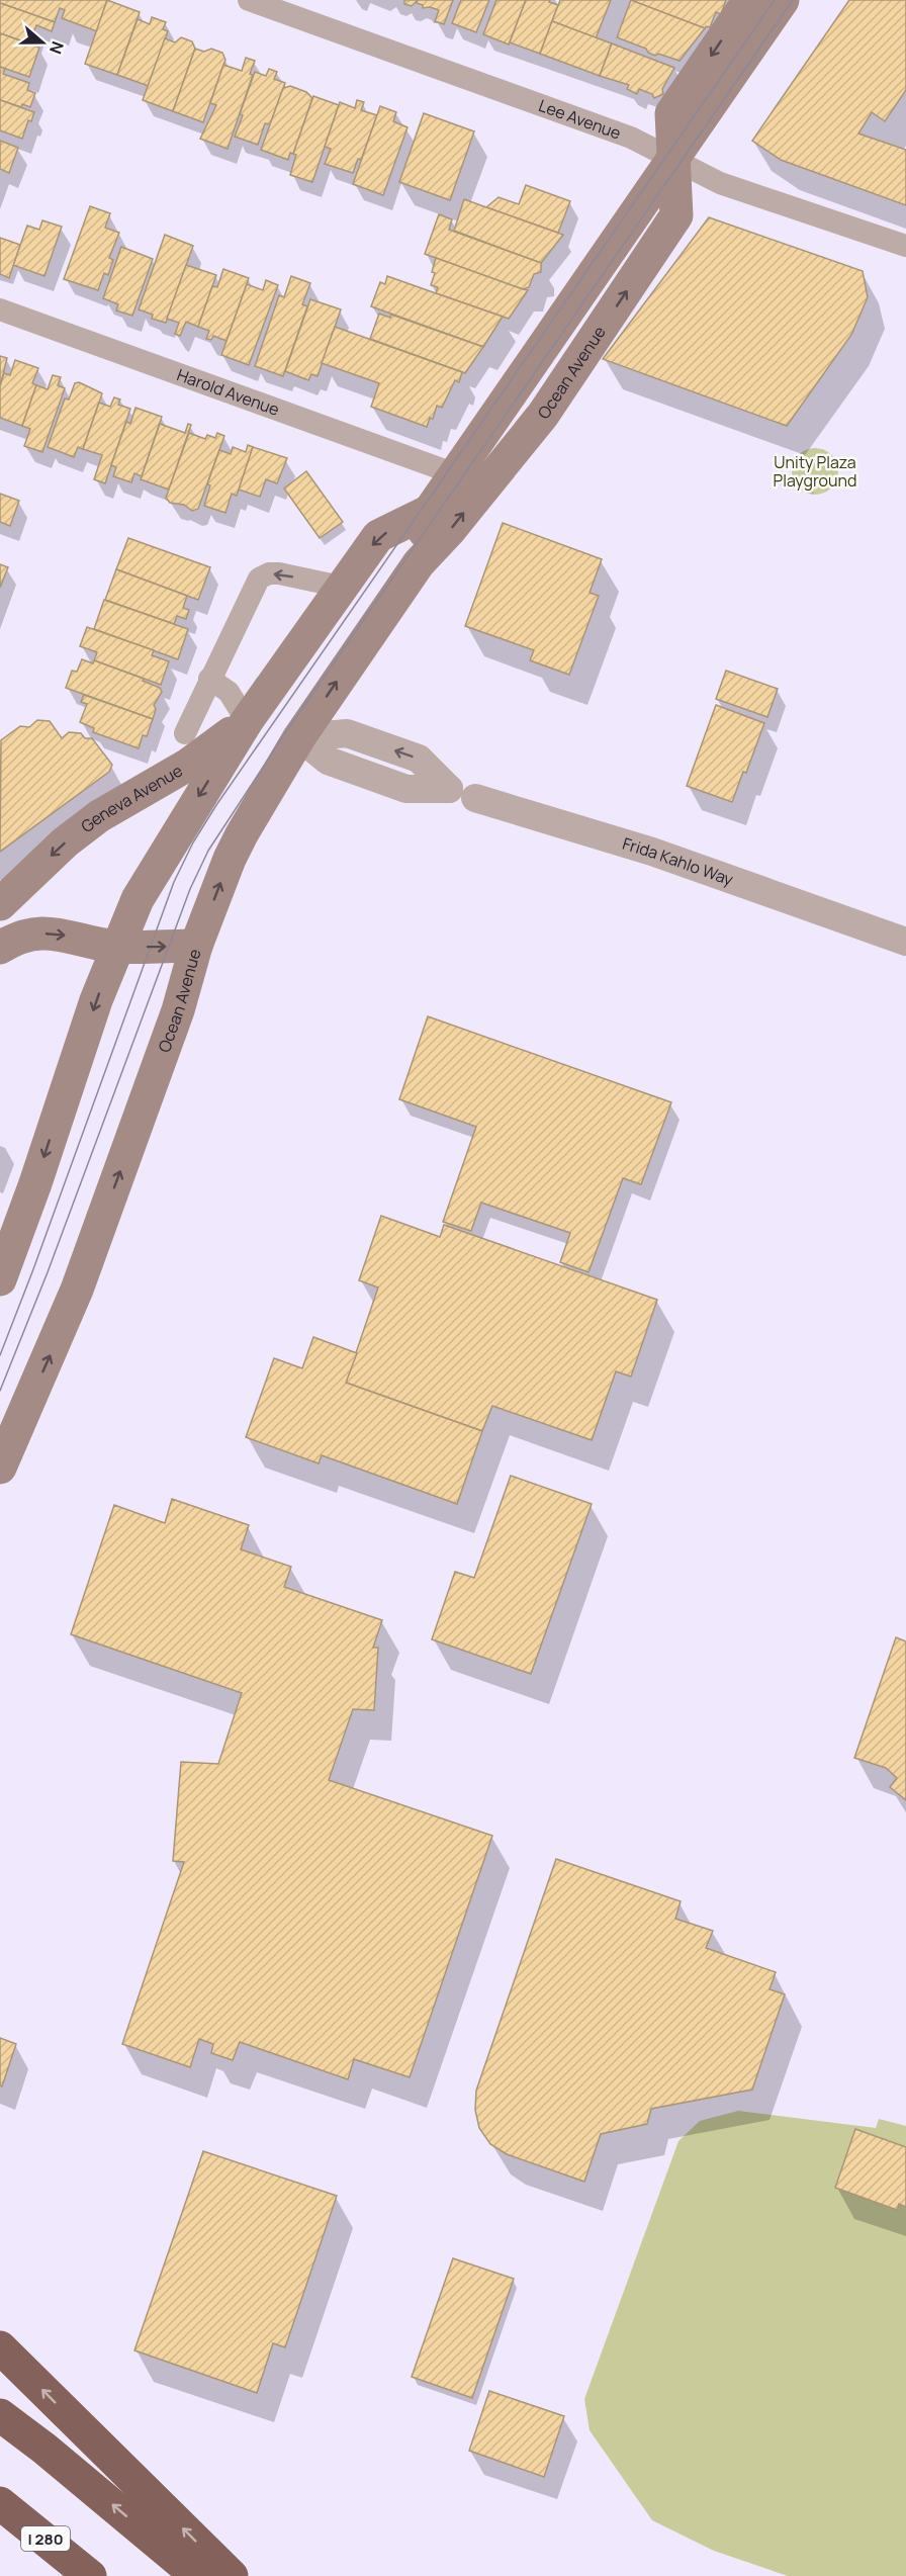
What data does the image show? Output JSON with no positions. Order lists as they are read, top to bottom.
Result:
{
  "streets": {
    "highway": ["I 280"],
    "main road": ["Ocean Avenue", "Geneva Avenue"],
    "street": ["Lee Avenue", "Harold Avenue", "Frida Kahlo Way"]
  },
  "crossings": [
    ["Lee Avenue", "Ocean Avenue"],
    ["Ocean Avenue", "Harold Avenue"],
    ["Ocean Avenue", "Geneva Avenue"],
    ["Ocean Avenue", "Frida Kahlo Way"],
    ["Geneva Avenue", "Frida Kahlo Way"]
  ],
  "one_way": ["Geneva Avenue"],
  "parks": ["Unity Plaza Playground"],
  "north": "right"
}
